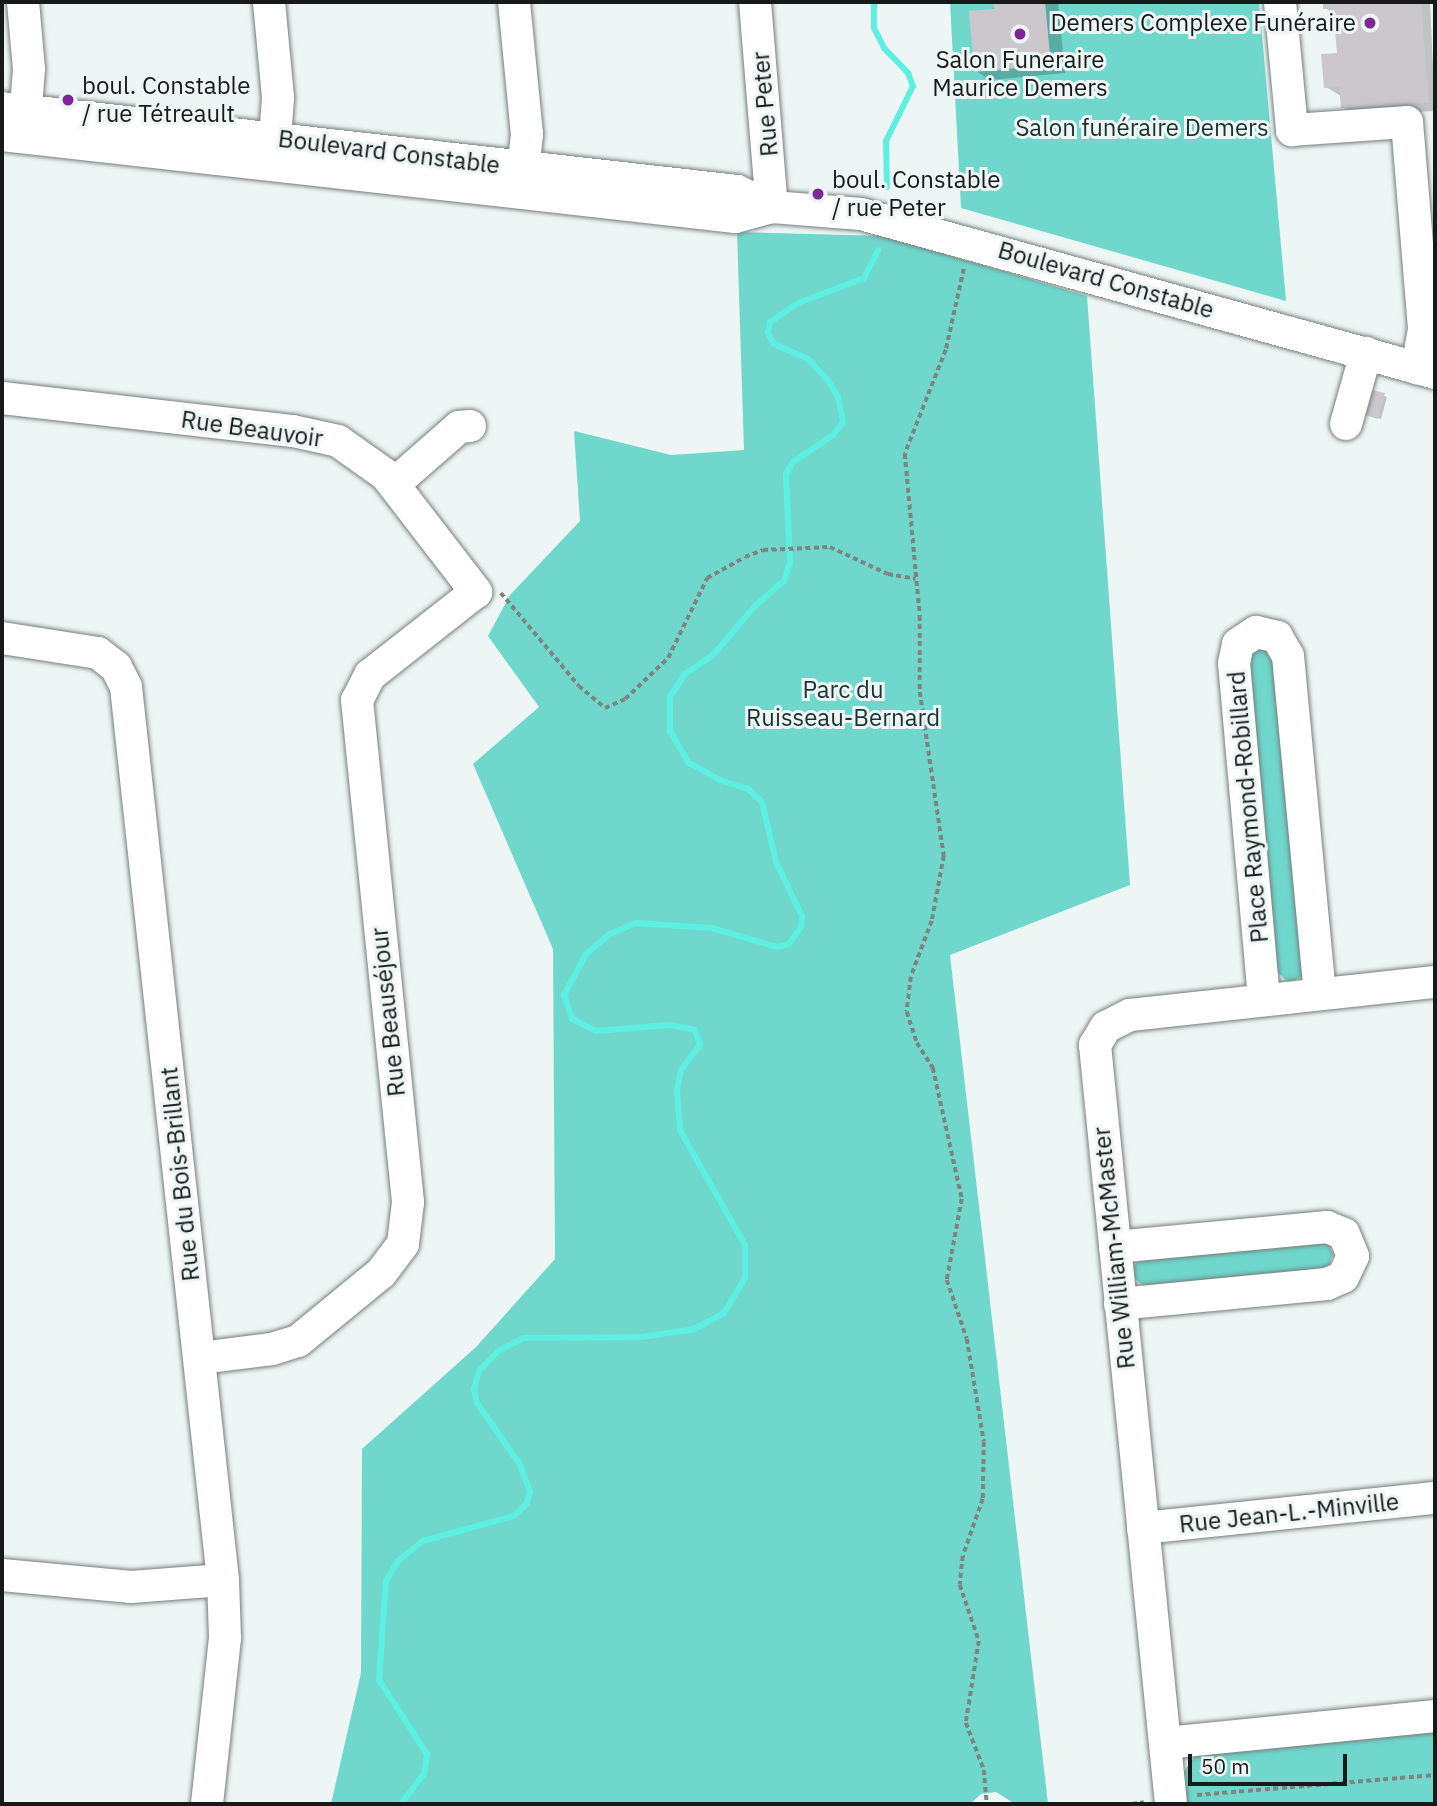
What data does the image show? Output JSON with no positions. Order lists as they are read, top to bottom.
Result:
{
  "streets": {
    "street": [
      "Rue Peter",
      "Boulevard Constable",
      "Rue Beauvoir",
      "Place Raymond-Robillard",
      "Rue Beauséjour",
      "Rue du Bois-Brillant",
      "Rue William-McMaster",
      "Rue Jean-L.-Minville"
    ]
  },
  "crossings": [
    ["Rue Peter", "Boulevard Constable"],
    ["Rue Beauvoir", "Rue Beauséjour"],
    ["Place Raymond-Robillard", "Rue William-McMaster"],
    ["Rue Beauséjour", "Rue du Bois-Brillant"],
    ["Rue William-McMaster", "Rue Jean-L.-Minville"]
  ],
  "parks": ["Salon funéraire Demers", "Parc du Ruisseau-Bernard"],
  "places": [
    "Demers Complexe Funéraire",
    "Salon Funeraire Maurice Demers",
    "boul. Constable / rue Tétreault",
    "boul. Constable / rue Peter"
  ],
  "scale_bar": "50 m"
}
